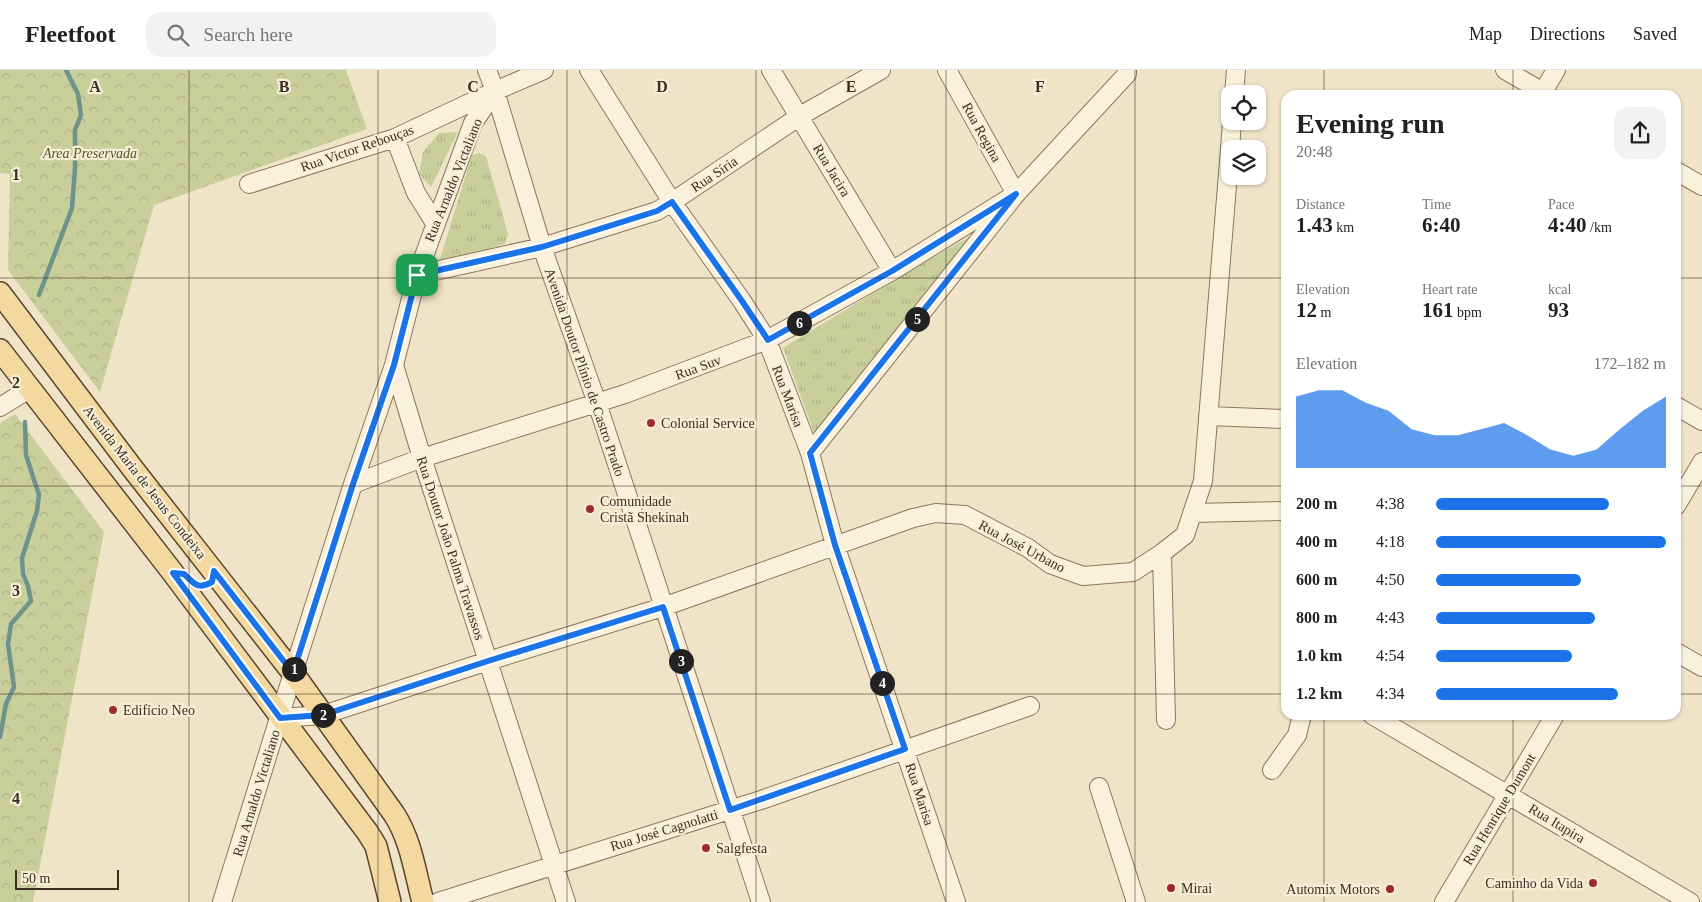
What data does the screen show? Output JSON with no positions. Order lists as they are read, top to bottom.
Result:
{
  "streets": {
    "main road": ["Avenida Maria de Jesus Condeixa"],
    "street": [
      "Rua Regina",
      "Rua Victor Rebouças",
      "Rua Jacira",
      "Rua Síria",
      "Rua Arnaldo Victaliano",
      "Rua Suv",
      "Avenida Doutor Plínio de Castro Prado",
      "Rua Marisa",
      "Rua José Urbano",
      "Rua Doutor João Palma Travassos",
      "Rua Henrique Dumont",
      "Rua Itapira",
      "Rua José Cagnolatti"
    ]
  },
  "crossings": [
    ["Rua Regina", "Rua Suv"],
    ["Rua Victor Rebouças", "Rua Arnaldo Victaliano"],
    ["Rua Victor Rebouças", "Avenida Doutor Plínio de Castro Prado"],
    ["Rua Jacira", "Rua Síria"],
    ["Rua Jacira", "Rua Suv"],
    ["Rua Síria", "Rua Arnaldo Victaliano"],
    ["Rua Síria", "Avenida Doutor Plínio de Castro Prado"],
    ["Rua Síria", "Rua Marisa"],
    ["Rua Arnaldo Victaliano", "Rua Suv"],
    ["Rua Arnaldo Victaliano", "Avenida Doutor Plínio de Castro Prado"],
    ["Rua Arnaldo Victaliano", "Avenida Maria de Jesus Condeixa"],
    ["Rua Arnaldo Victaliano", "Rua José Urbano"],
    ["Rua Arnaldo Victaliano", "Rua Doutor João Palma Travassos"],
    ["Rua Suv", "Avenida Doutor Plínio de Castro Prado"],
    ["Rua Suv", "Rua Marisa"],
    ["Rua Suv", "Rua Doutor João Palma Travassos"],
    ["Avenida Doutor Plínio de Castro Prado", "Rua José Urbano"],
    ["Avenida Doutor Plínio de Castro Prado", "Rua José Cagnolatti"],
    ["Rua Marisa", "Rua José Urbano"],
    ["Rua Marisa", "Rua José Cagnolatti"],
    ["Avenida Maria de Jesus Condeixa", "Rua José Urbano"],
    ["Rua José Urbano", "Rua Doutor João Palma Travassos"],
    ["Rua Doutor João Palma Travassos", "Rua José Cagnolatti"],
    ["Rua Henrique Dumont", "Rua Itapira"]
  ],
  "parks": ["Area Preservada"],
  "places": [
    "Colonial Service",
    "Comunidade Cristã Shekinah",
    "Edifício Neo",
    "Salgfesta",
    "Caminho da Vida",
    "Mirai",
    "Automix Motors"
  ],
  "scale_bar": "50 m",
  "page": {
    "header": "Fleetfoot",
    "search": "Search here",
    "nav": ["Map", "Directions", "Saved"],
    "heading": ["Evening run", "20:48"],
    "stats": [
      ["Distance", "1.43 km"],
      ["Time", "6:40"],
      ["Pace", "4:40 /km"],
      ["Elevation", "12 m"],
      ["Heart rate", "161 bpm"],
      ["kcal", "93"]
    ],
    "pins": [
      "5",
      "6",
      "3",
      "1",
      "4",
      "2"
    ],
    "chart": ["Elevation", "172–182 m"],
    "list": [
      {
        "name": "200 m",
        "note": "4:38"
      },
      {
        "name": "400 m",
        "note": "4:18"
      },
      {
        "name": "600 m",
        "note": "4:50"
      },
      {
        "name": "800 m",
        "note": "4:43"
      },
      {
        "name": "1.0 km",
        "note": "4:54"
      },
      {
        "name": "1.2 km",
        "note": "4:34"
      }
    ],
    "scale": "50 m"
  },
  "grid": {
    "columns": [
      "A",
      "B",
      "C",
      "D",
      "E",
      "F"
    ],
    "rows": [
      "1",
      "2",
      "3",
      "4"
    ]
  }
}
